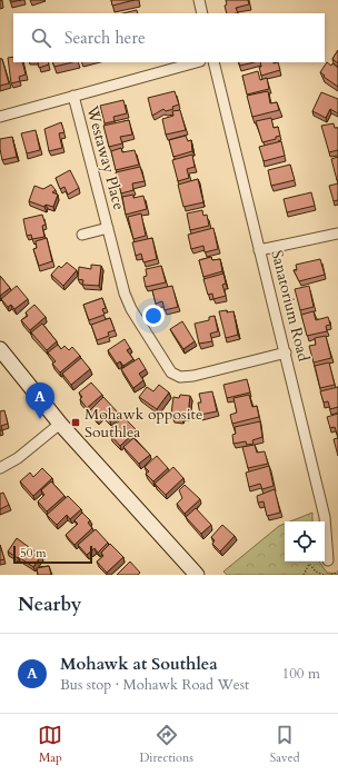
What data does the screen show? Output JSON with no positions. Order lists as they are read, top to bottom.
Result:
{
  "streets": {
    "street": ["Westaway Place", "Sanatorium Road"]
  },
  "crossings": [
    ["Westaway Place", "Sanatorium Road"]
  ],
  "places": {
    "transit": ["Mohawk opposite Southlea"]
  },
  "scale_bar": "50 m",
  "page": {
    "search": "Search here",
    "pins": "A",
    "scale": "50 m",
    "heading": "Nearby",
    "list": [
      {
        "mark": "A",
        "name": "Mohawk at Southlea",
        "note": "Bus stop · Mohawk Road West",
        "value": "100 m"
      }
    ],
    "nav": ["Map", "Directions", "Saved"]
  }
}
